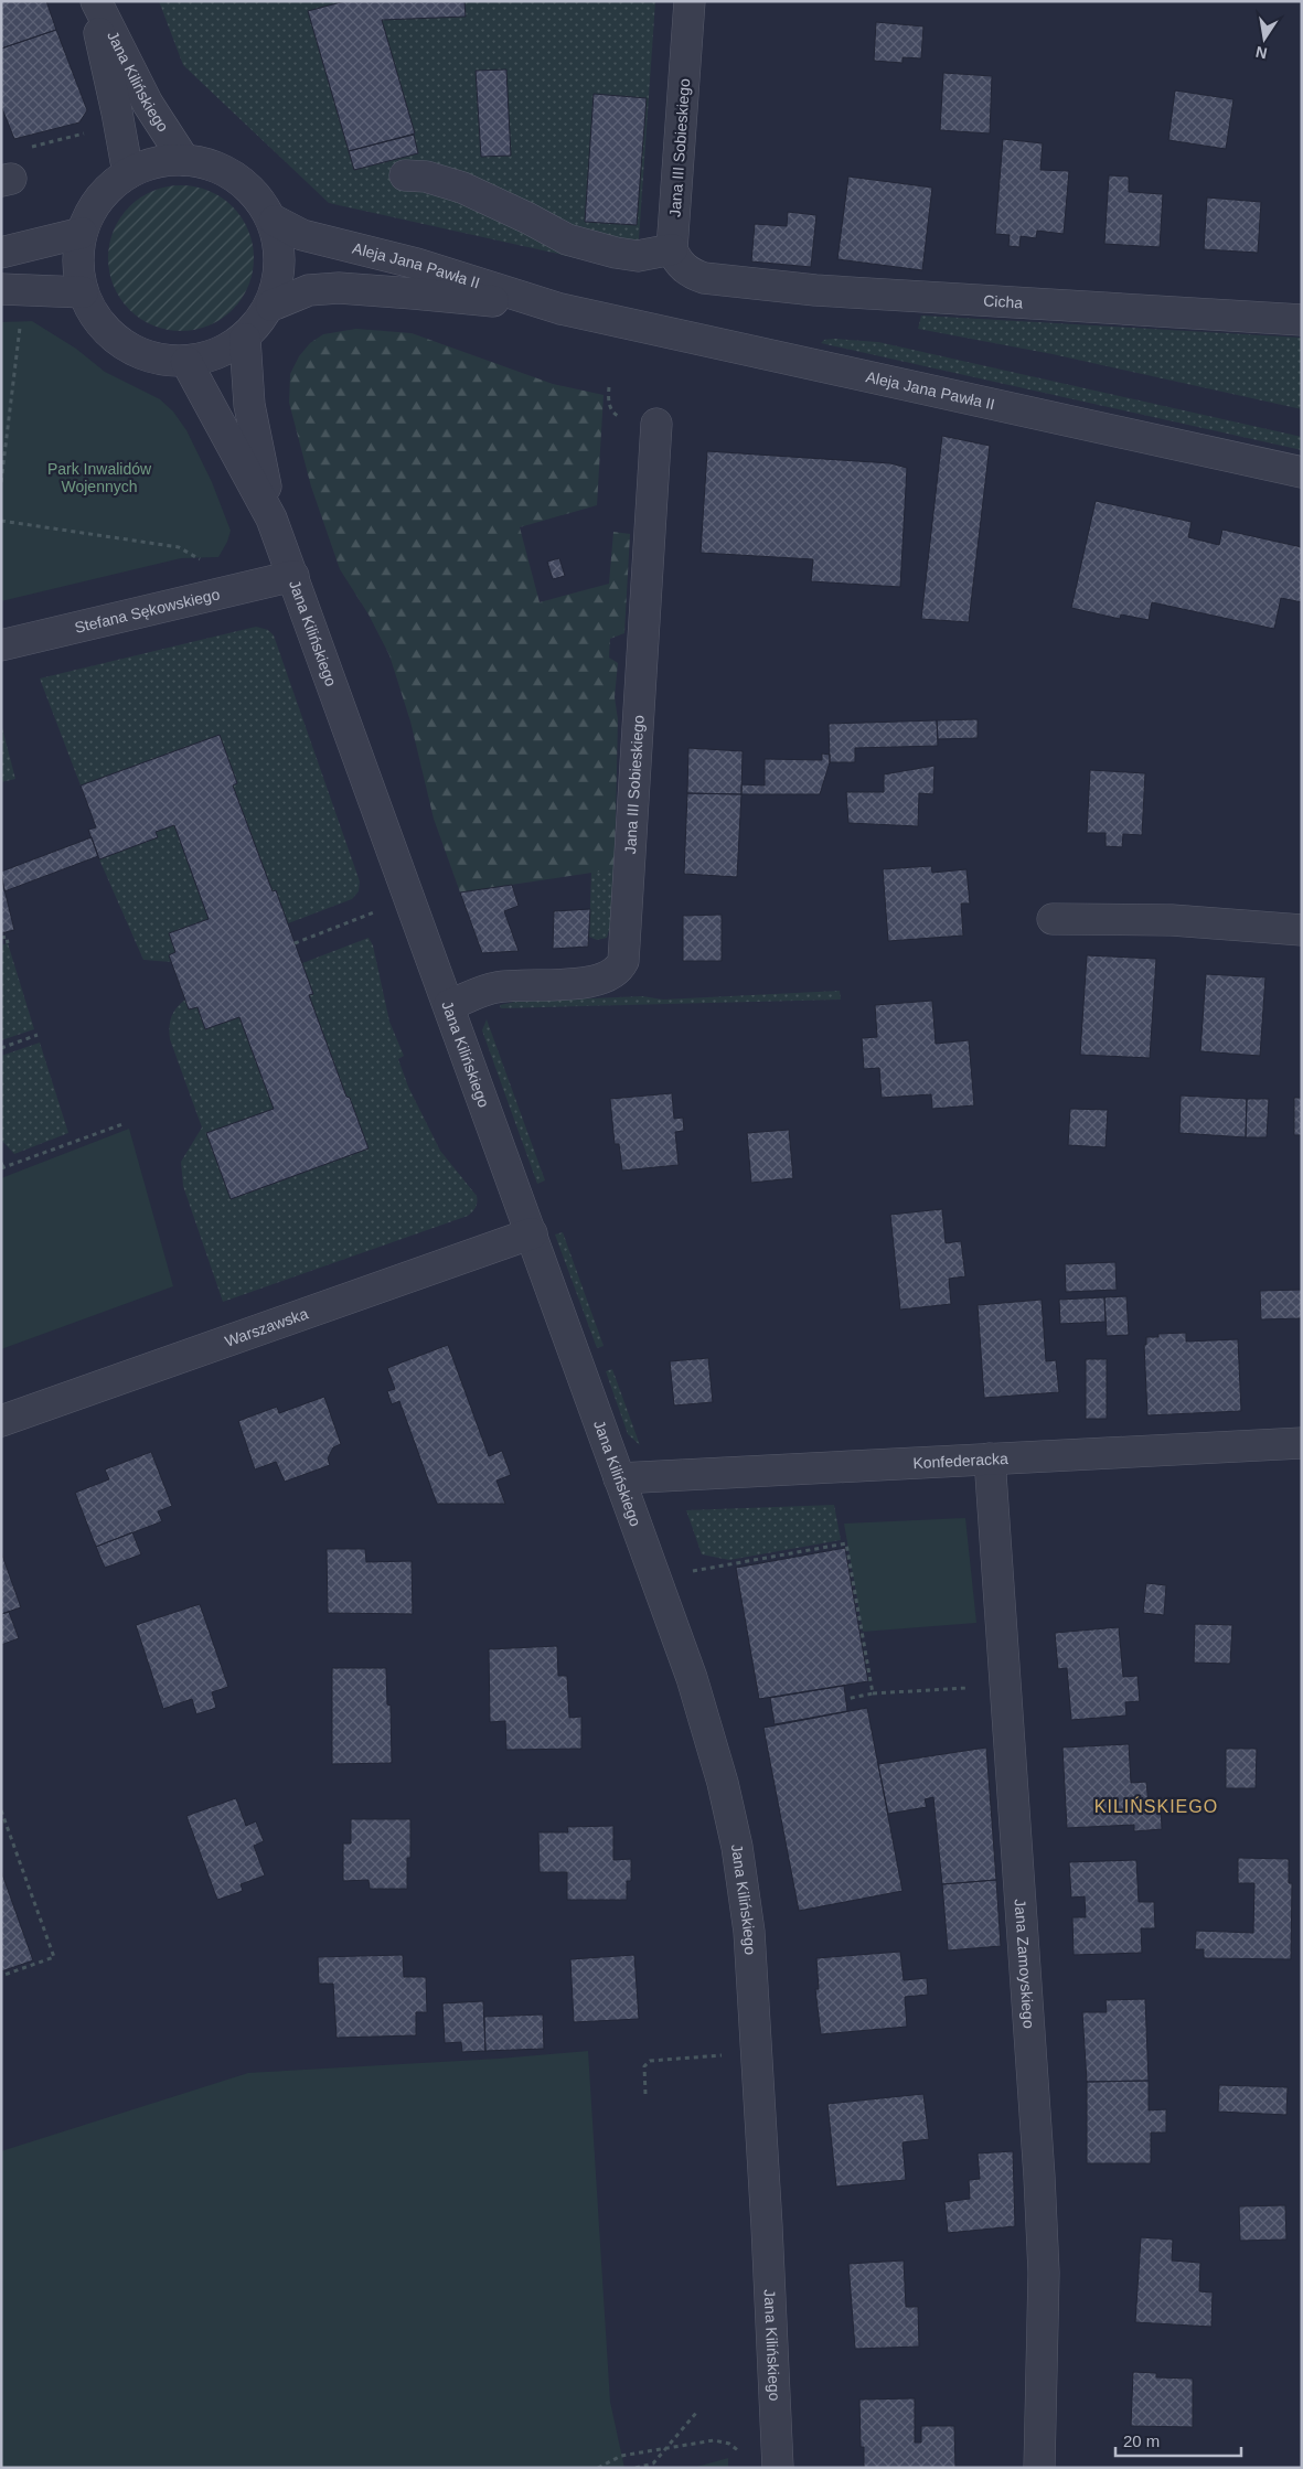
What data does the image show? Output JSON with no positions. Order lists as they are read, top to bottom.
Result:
{
  "streets": {
    "street": [
      "Jana Kilińskiego",
      "Jana III Sobieskiego",
      "Aleja Jana Pawła II",
      "Cicha",
      "Stefana Sękowskiego",
      "Warszawska",
      "Konfederacka",
      "Jana Zamoyskiego"
    ]
  },
  "crossings": [
    ["Jana Kilińskiego", "Jana III Sobieskiego"],
    ["Jana Kilińskiego", "Stefana Sękowskiego"],
    ["Jana Kilińskiego", "Warszawska"],
    ["Jana Kilińskiego", "Konfederacka"],
    ["Jana III Sobieskiego", "Cicha"],
    ["Konfederacka", "Jana Zamoyskiego"]
  ],
  "districts": ["KILIŃSKIEGO"],
  "parks": ["Park Inwalidów Wojennych"],
  "scale_bar": "20 m",
  "north": "bottom"
}
